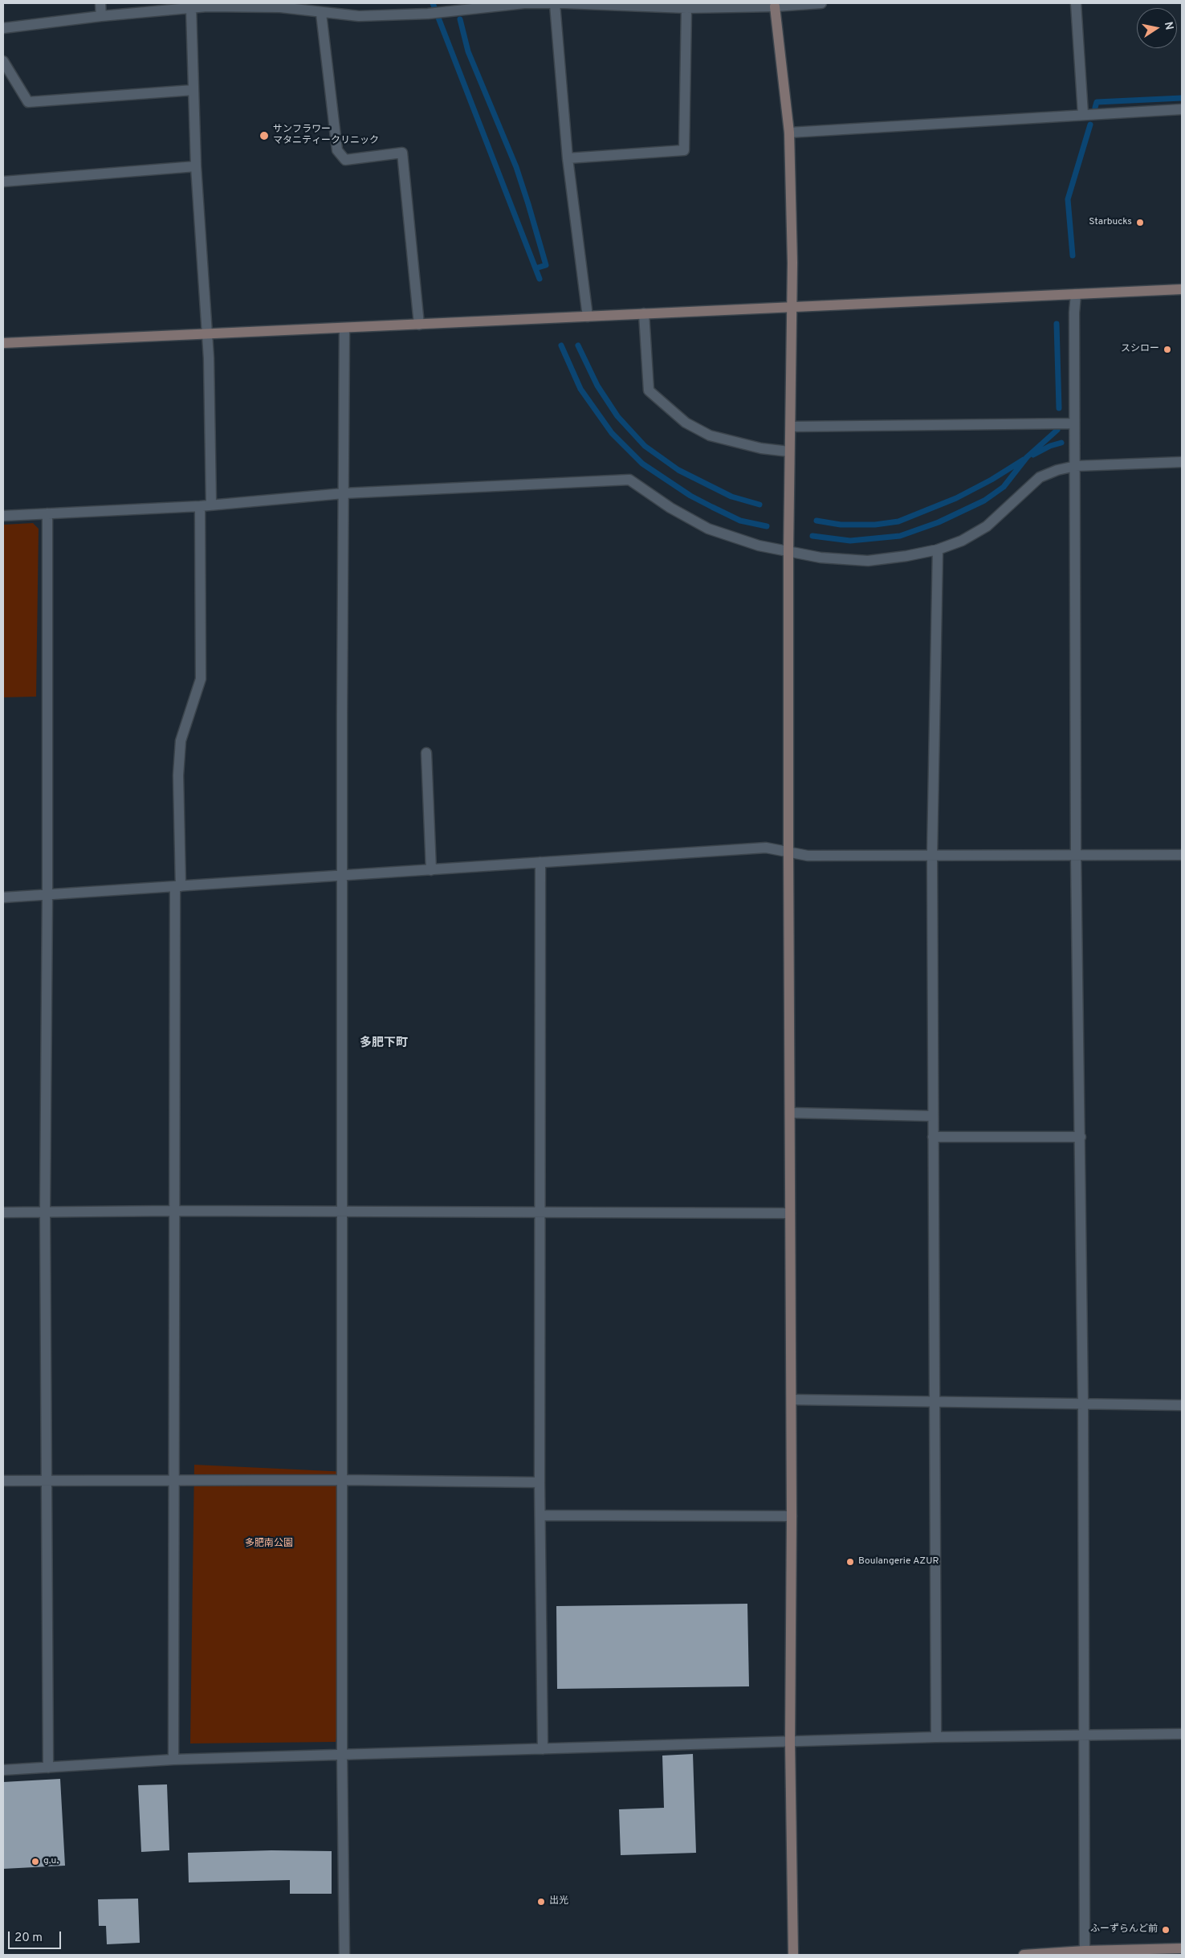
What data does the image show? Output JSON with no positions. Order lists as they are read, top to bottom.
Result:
{
  "districts": ["多肥下町"],
  "parks": ["多肥南公園"],
  "places": [
    "サンフラワー マタニティークリニック",
    "Starbucks",
    "スシロー",
    "Boulangerie AZUR",
    "g.u.",
    "出光",
    "ふーずらんど前"
  ],
  "scale_bar": "20 m",
  "north": "right"
}
